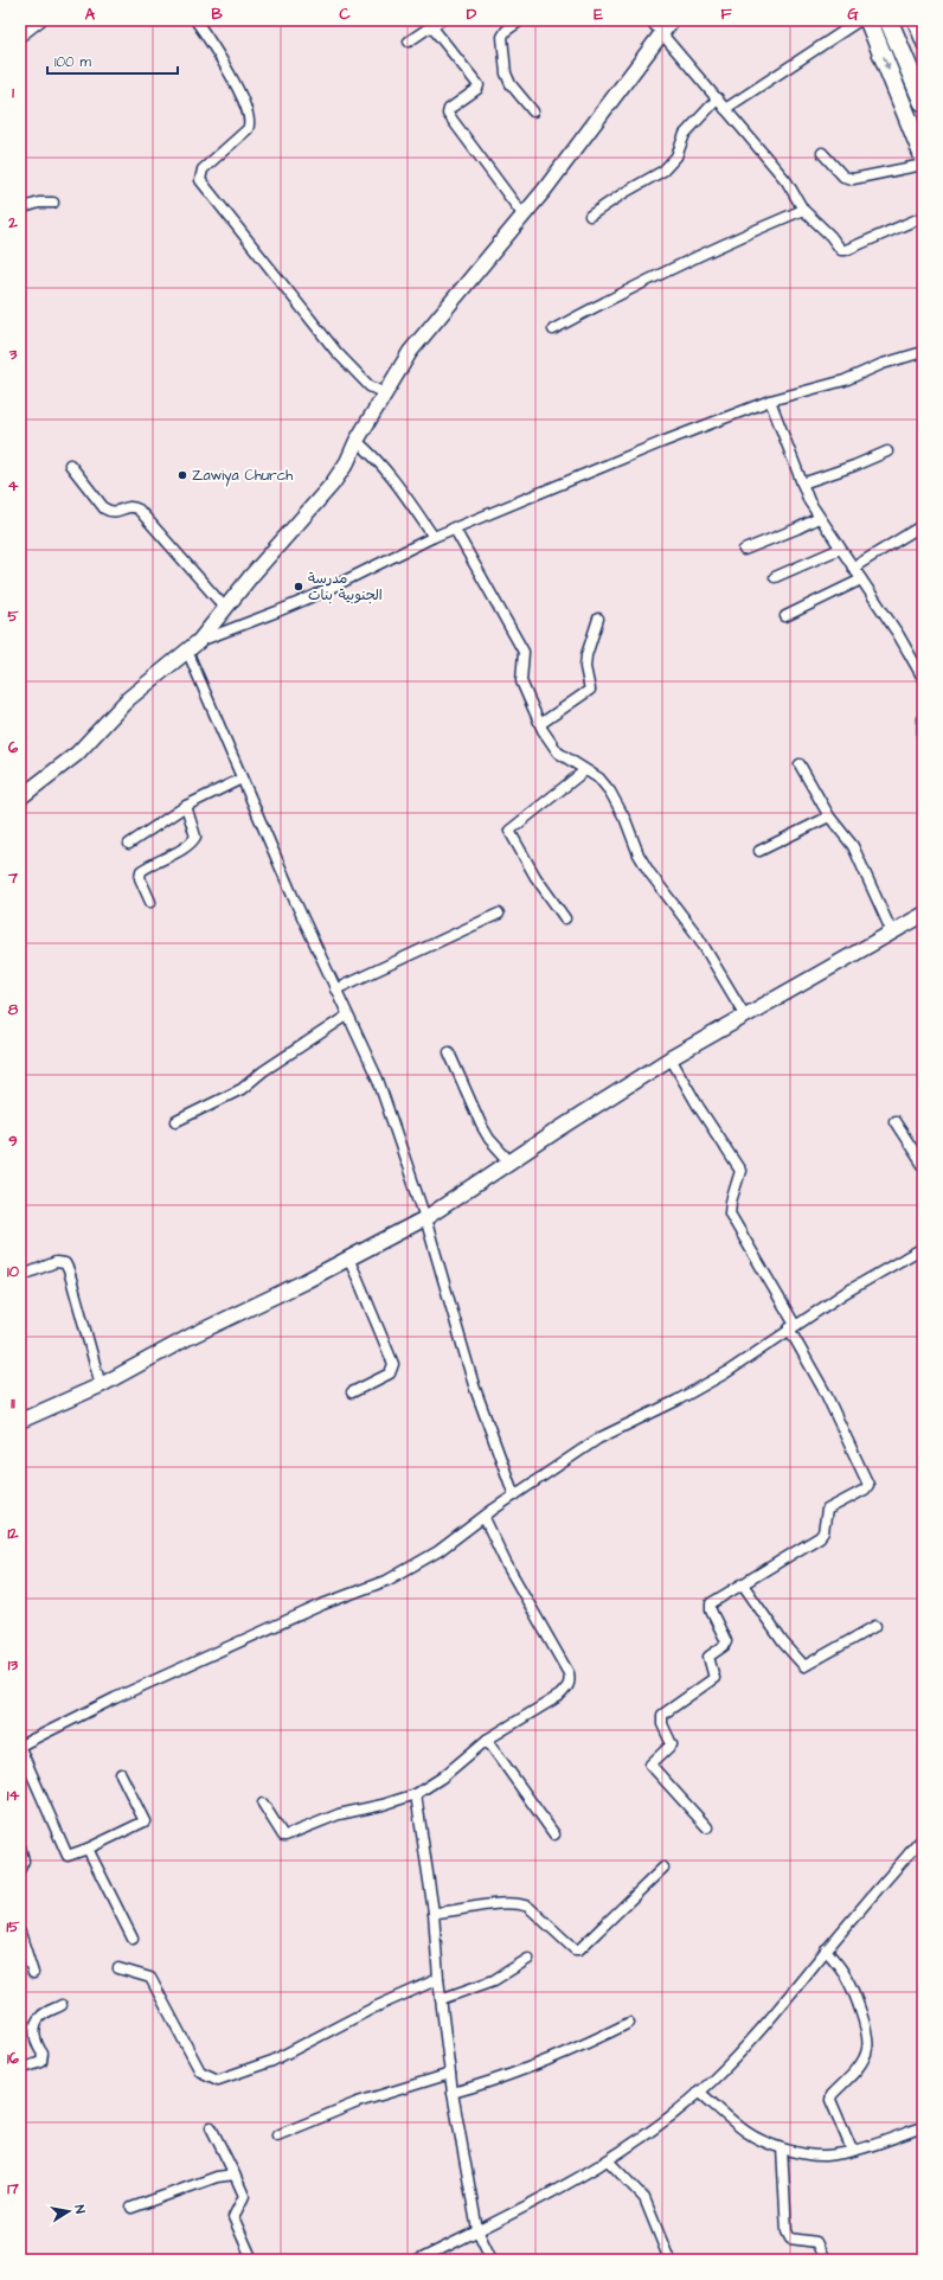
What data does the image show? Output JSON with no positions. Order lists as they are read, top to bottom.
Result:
{
  "places": ["Zawiya Church", "مدرسة الجنوبية بنات"],
  "scale_bar": "100 m",
  "north": "right",
  "grid": {
    "columns": [
      "A",
      "B",
      "C",
      "D",
      "E",
      "F",
      "G"
    ],
    "rows": [
      "1",
      "2",
      "3",
      "4",
      "5",
      "6",
      "7",
      "8",
      "9",
      "10",
      "11",
      "12",
      "13",
      "14",
      "15",
      "16",
      "17"
    ]
  }
}
